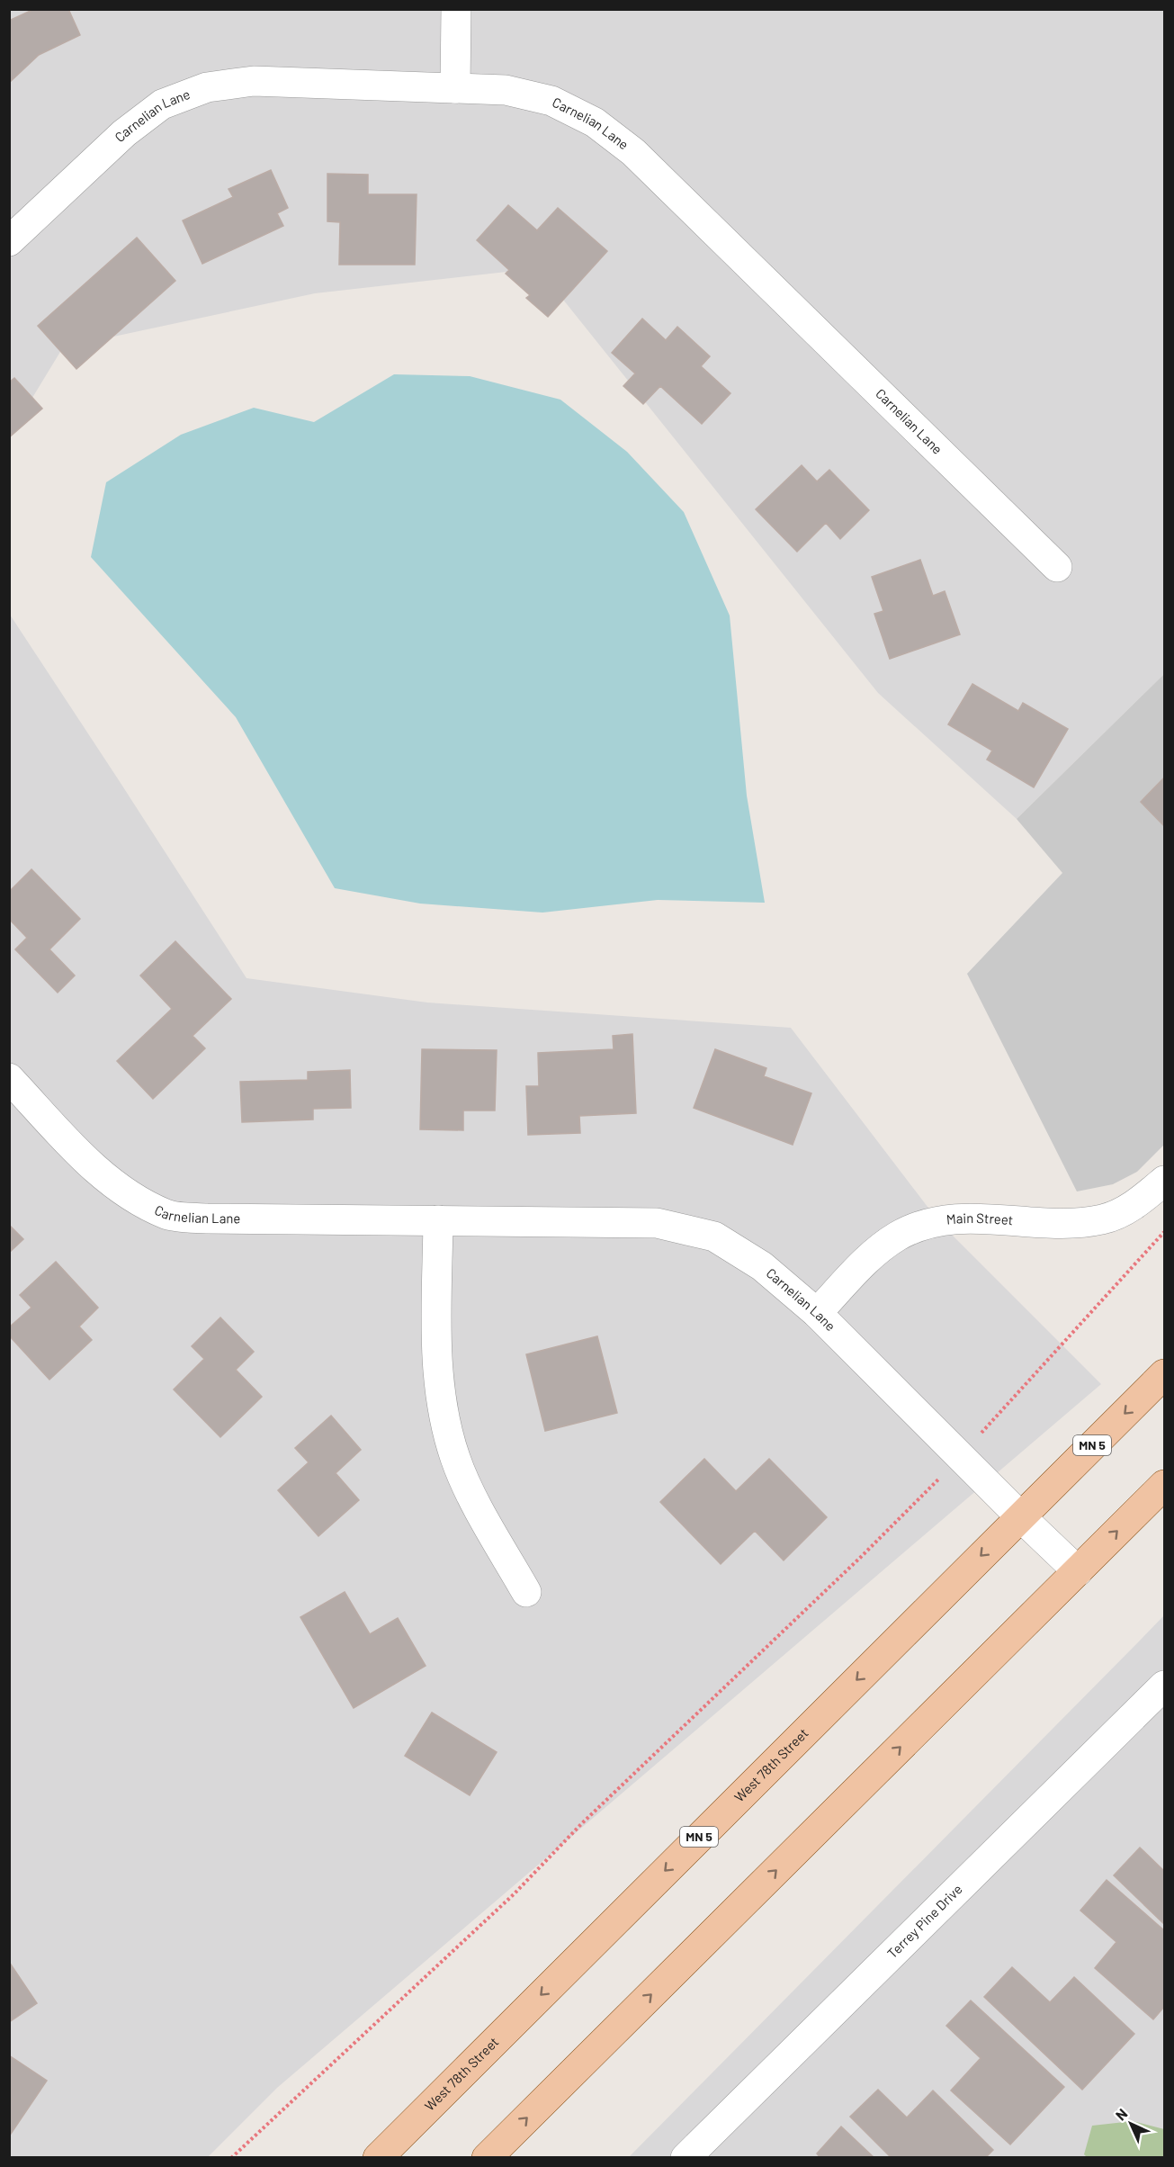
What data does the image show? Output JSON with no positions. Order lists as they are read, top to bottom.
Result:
{
  "streets": {
    "main road": ["MN 5", "West 78th Street"],
    "street": ["Carnelian Lane", "Main Street", "Terrey Pine Drive"]
  },
  "crossings": [
    ["Carnelian Lane", "Main Street"],
    ["Carnelian Lane", "West 78th Street"]
  ],
  "north": "top left"
}
